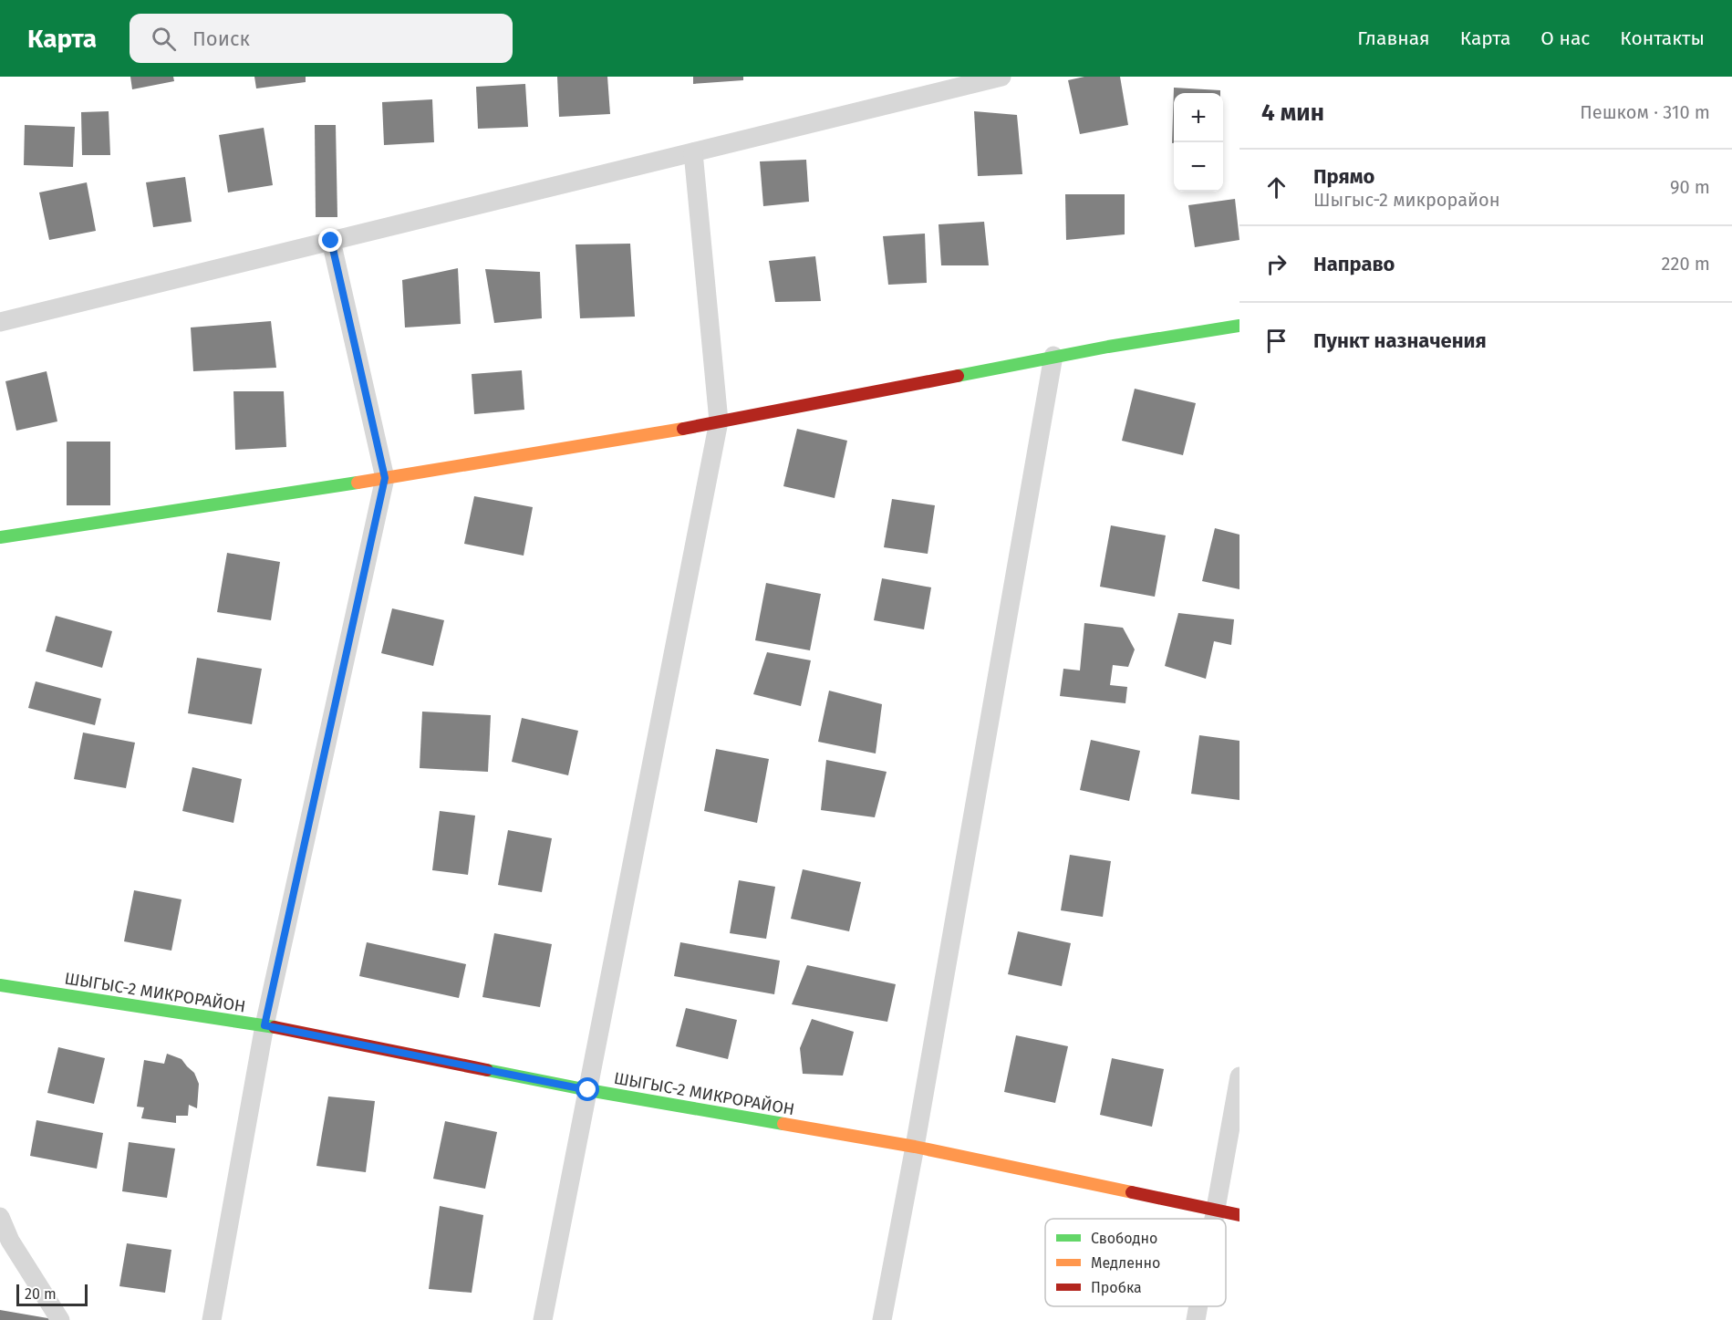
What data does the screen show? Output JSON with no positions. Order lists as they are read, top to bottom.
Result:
{
  "streets": {
    "street": ["ШЫГЫС-2 МИКРОРАЙОН"]
  },
  "legend": ["Свободно", "Медленно", "Пробка"],
  "scale_bar": "20 m",
  "page": {
    "header": "Карта",
    "search": "Поиск",
    "nav": [
      "Главная",
      "Карта",
      "О нас",
      "Контакты"
    ],
    "heading": ["4 мин", "Пешком · 310 m"],
    "map_buttons": ["+", "−"],
    "list": [
      ["Прямо", "Шыгыс-2 микрорайон", "90 m"],
      ["Направо", "220 m"],
      "Пункт назначения"
    ],
    "scale": "20 m"
  }
}
